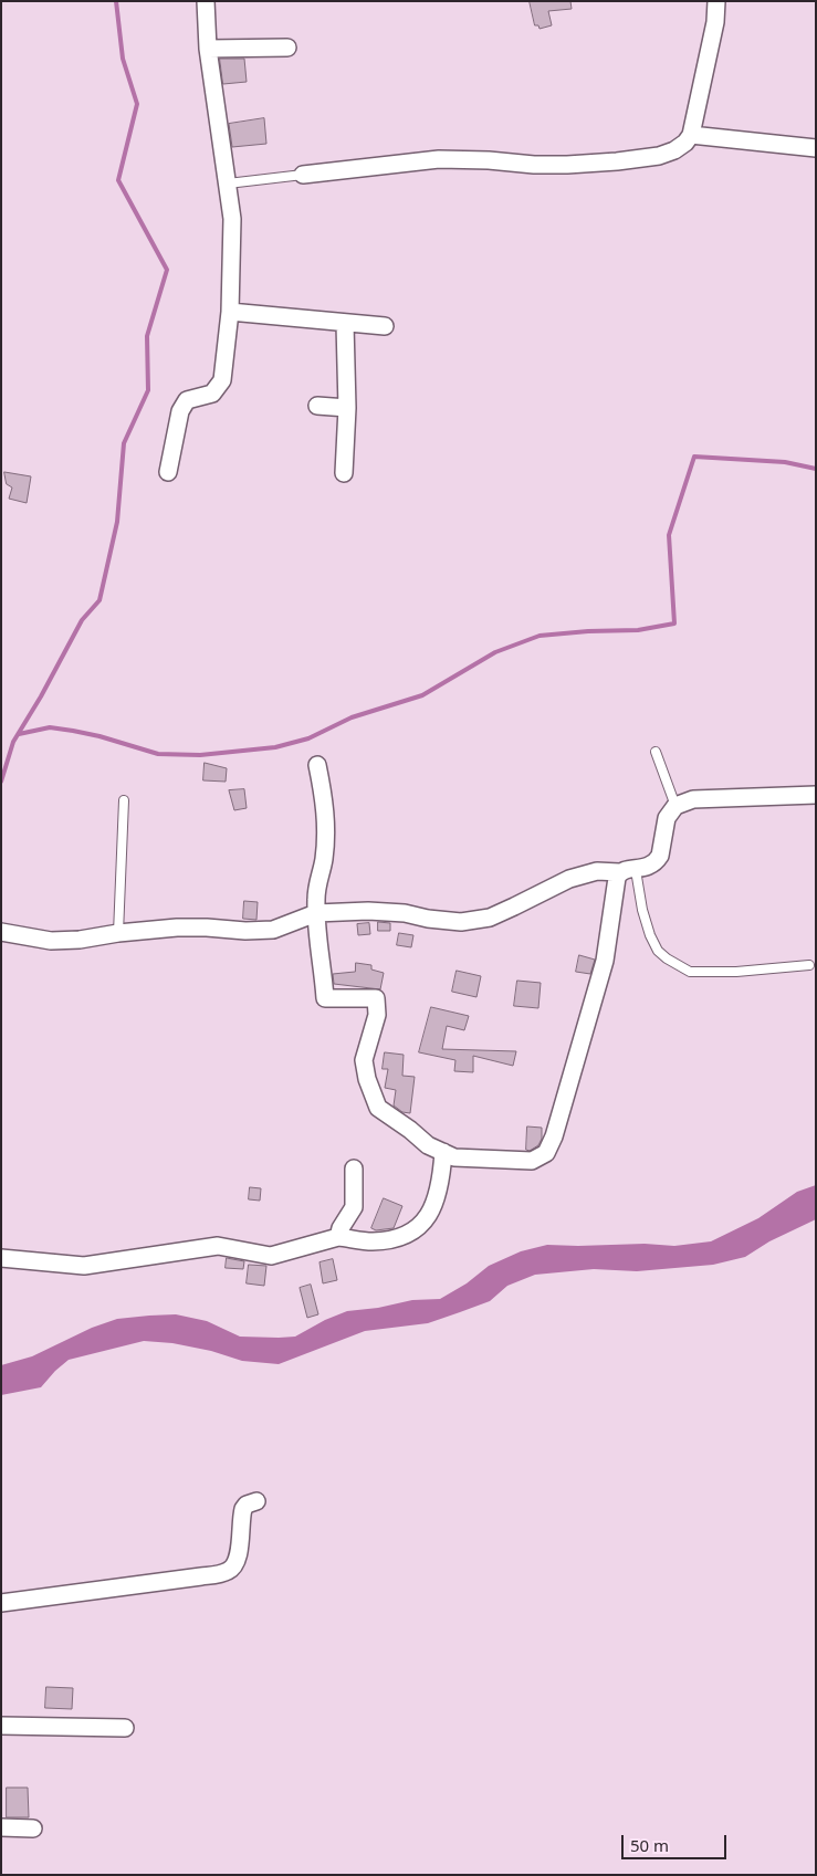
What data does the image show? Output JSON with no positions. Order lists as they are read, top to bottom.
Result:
{
  "scale_bar": "50 m"
}
